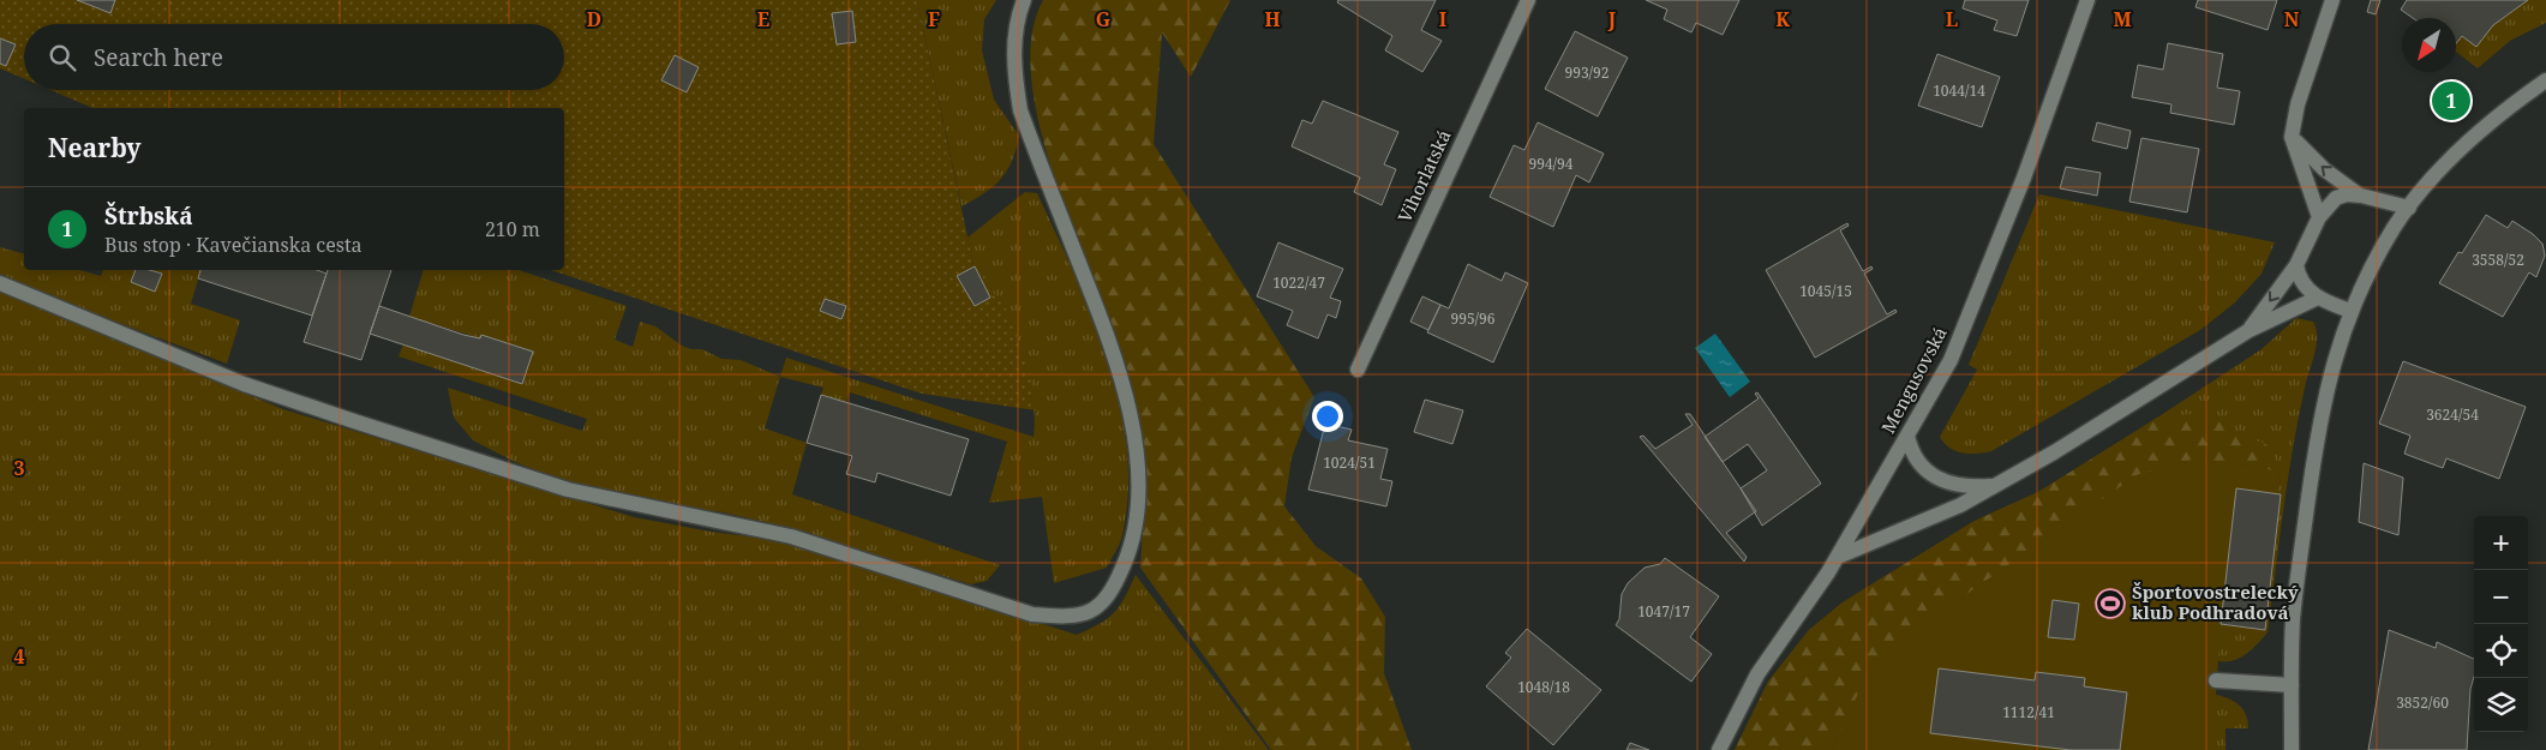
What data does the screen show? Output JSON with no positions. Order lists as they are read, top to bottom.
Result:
{
  "streets": {
    "street": ["Vihorlatská", "Mengusovská"]
  },
  "places": {
    "sports": ["Športovostrelecký klub Podhradová"]
  },
  "house_numbers": [
    "993/92",
    "1044/14",
    "994/94",
    "3558/52",
    "1022/47",
    "1045/15",
    "995/96",
    "3624/54",
    "1024/51",
    "1047/17",
    "1048/18",
    "3852/60",
    "1112/41"
  ],
  "north": "bottom left",
  "page": {
    "search": "Search here",
    "pins": "1",
    "heading": "Nearby",
    "list": [
      {
        "mark": "1",
        "name": "Štrbská",
        "note": "Bus stop · Kavečianska cesta",
        "value": "210 m"
      }
    ],
    "map_buttons": ["+", "−"]
  },
  "grid": {
    "columns": [
      "D",
      "E",
      "F",
      "G",
      "H",
      "I",
      "J",
      "K",
      "L",
      "M",
      "N"
    ],
    "rows": ["3", "4"]
  }
}
